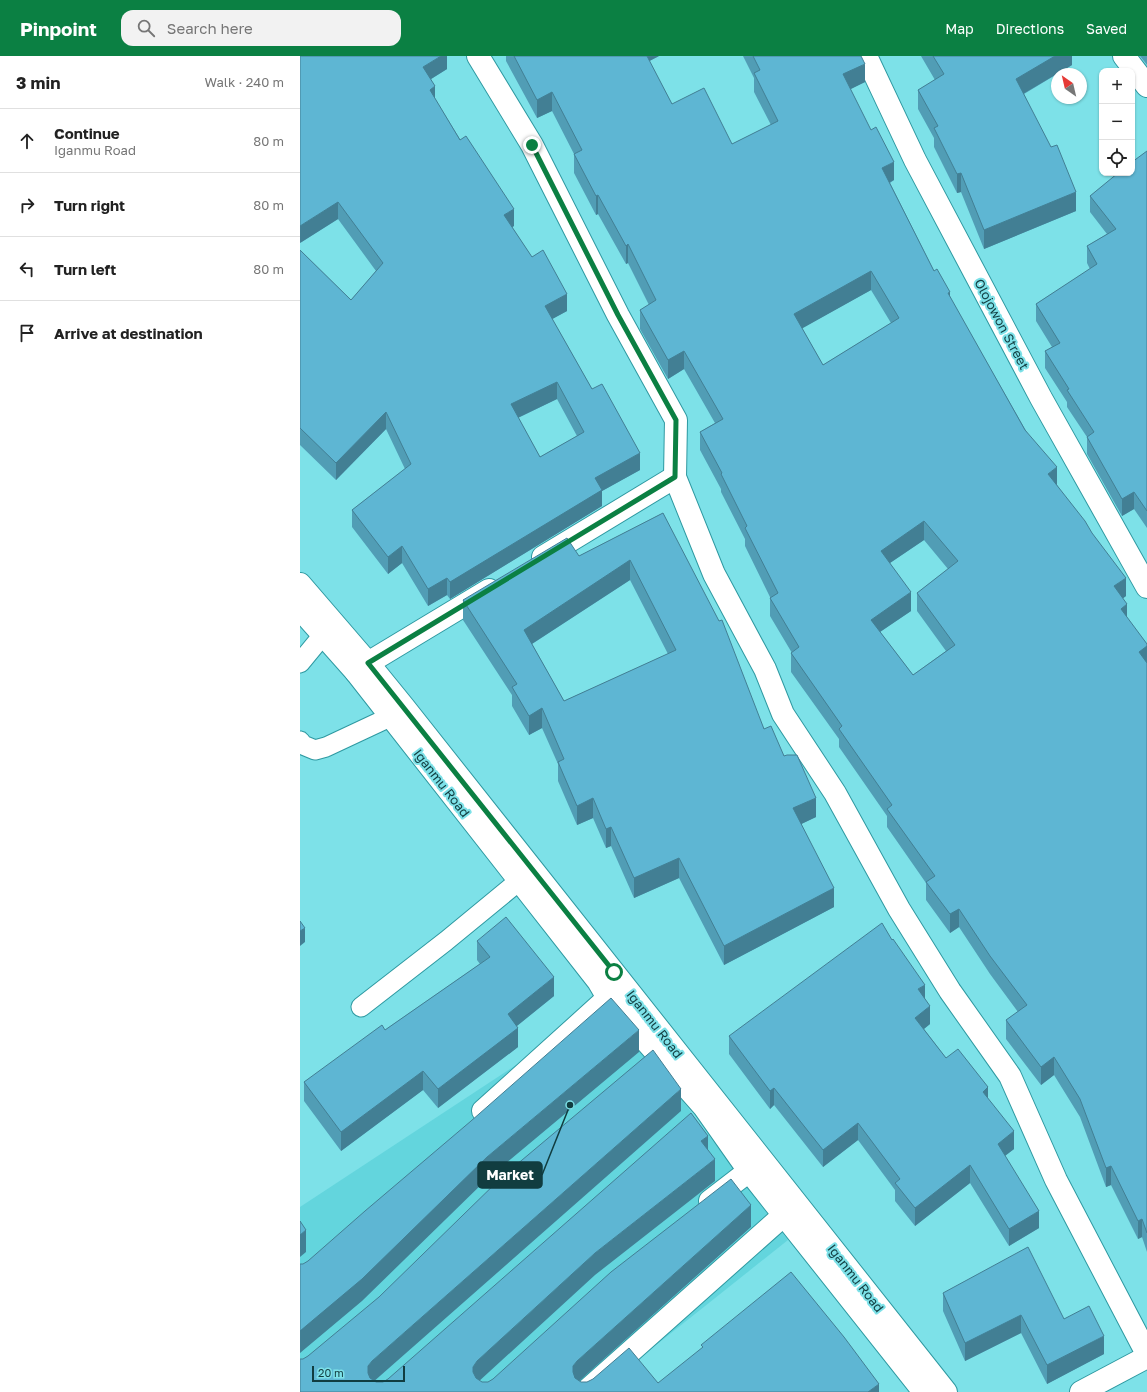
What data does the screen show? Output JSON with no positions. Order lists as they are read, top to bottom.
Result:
{
  "streets": {
    "street": ["Olojowon Street", "Iganmu Road"]
  },
  "places": ["Market"],
  "scale_bar": "20 m",
  "north": "top left",
  "page": {
    "header": "Pinpoint",
    "search": "Search here",
    "nav": ["Map", "Directions", "Saved"],
    "heading": ["3 min", "Walk · 240 m"],
    "map_buttons": ["+", "−"],
    "list": [
      ["Continue", "Iganmu Road", "80 m"],
      ["Turn right", "80 m"],
      ["Turn left", "80 m"],
      "Arrive at destination"
    ],
    "scale": "20 m"
  }
}
